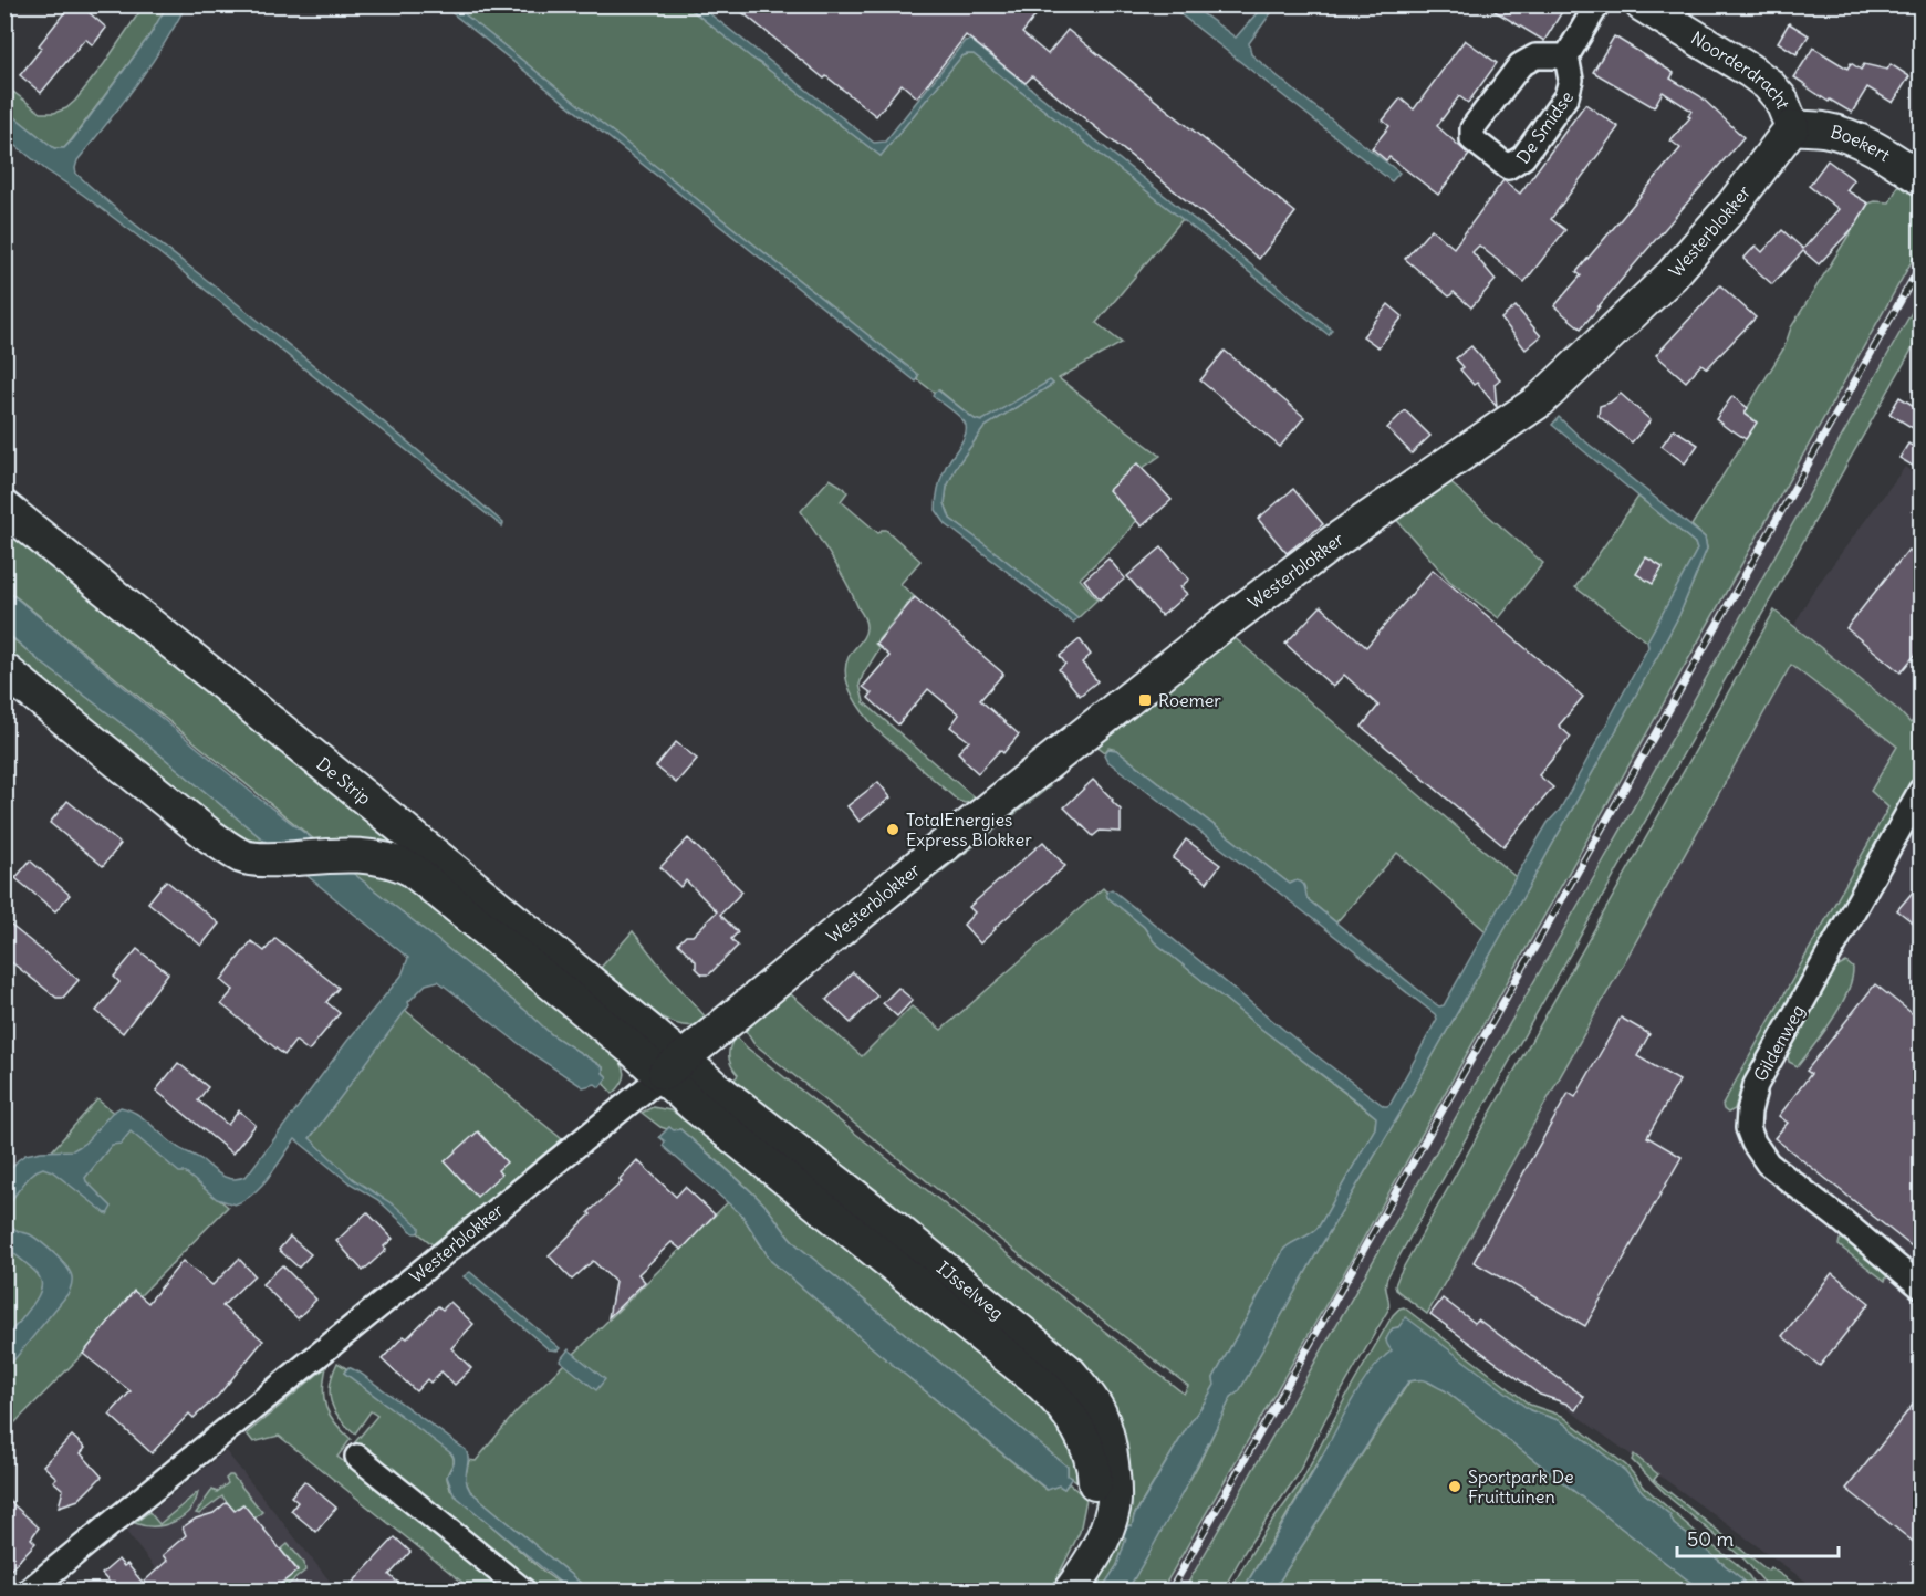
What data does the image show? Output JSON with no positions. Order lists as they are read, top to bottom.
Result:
{
  "streets": {
    "street": [
      "Noorderdracht",
      "De Smidse",
      "Boekert",
      "Westerblokker",
      "De Strip",
      "Gildenweg",
      "IJsselweg"
    ]
  },
  "crossings": [
    ["Noorderdracht", "Boekert"],
    ["Noorderdracht", "Westerblokker"],
    ["Boekert", "Westerblokker"],
    ["Westerblokker", "De Strip"],
    ["Westerblokker", "IJsselweg"],
    ["De Strip", "IJsselweg"]
  ],
  "places": {
    "transit": ["Roemer"],
    "other": ["TotalEnergies Express Blokker", "Sportpark De Fruittuinen"]
  },
  "scale_bar": "50 m"
}
